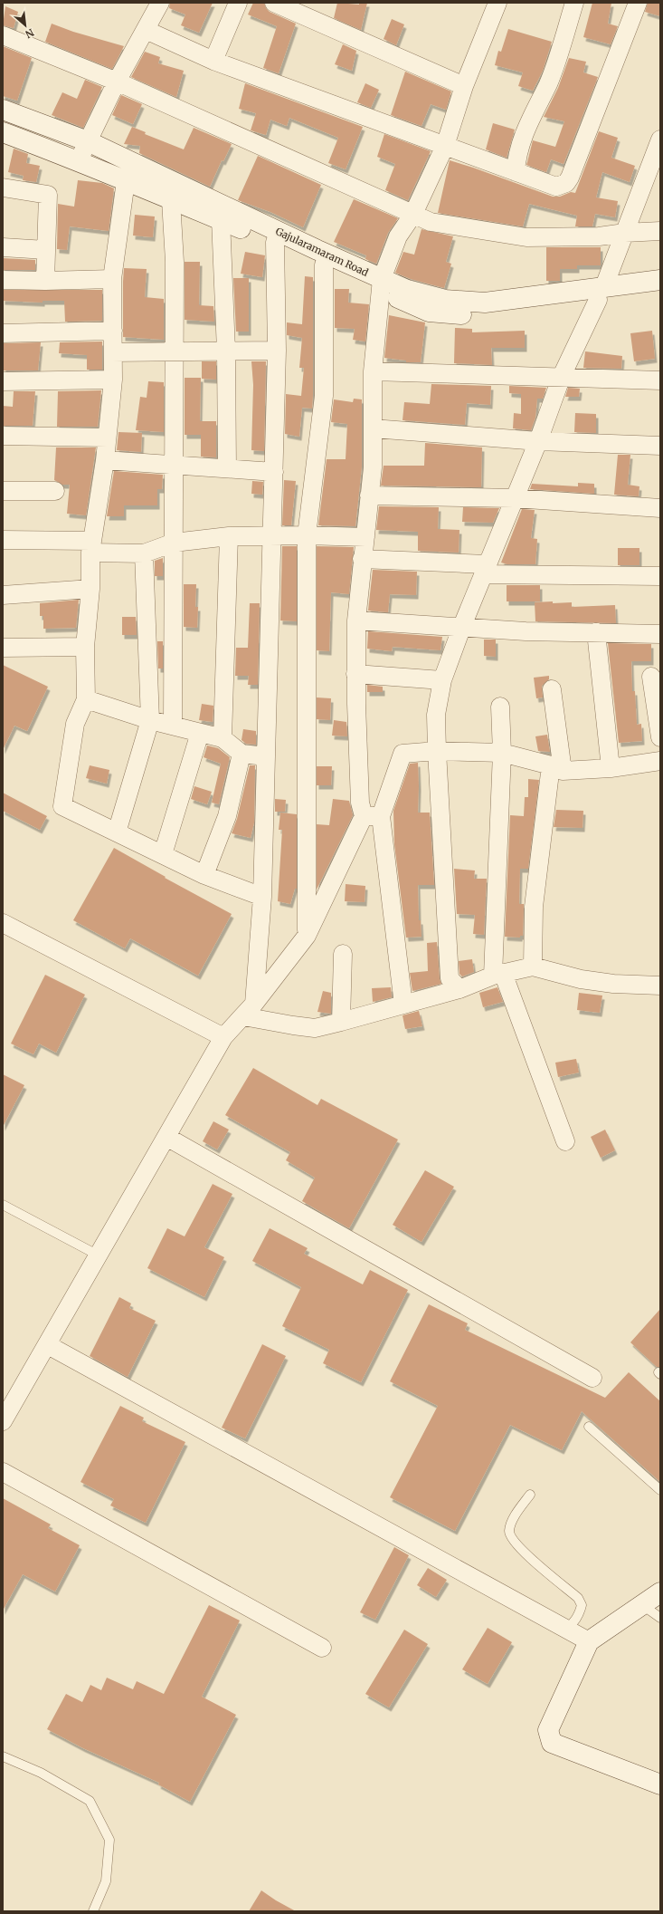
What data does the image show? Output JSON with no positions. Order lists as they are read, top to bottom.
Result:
{
  "streets": {
    "main road": ["Gajularamaram Road"]
  },
  "north": "bottom right"
}
